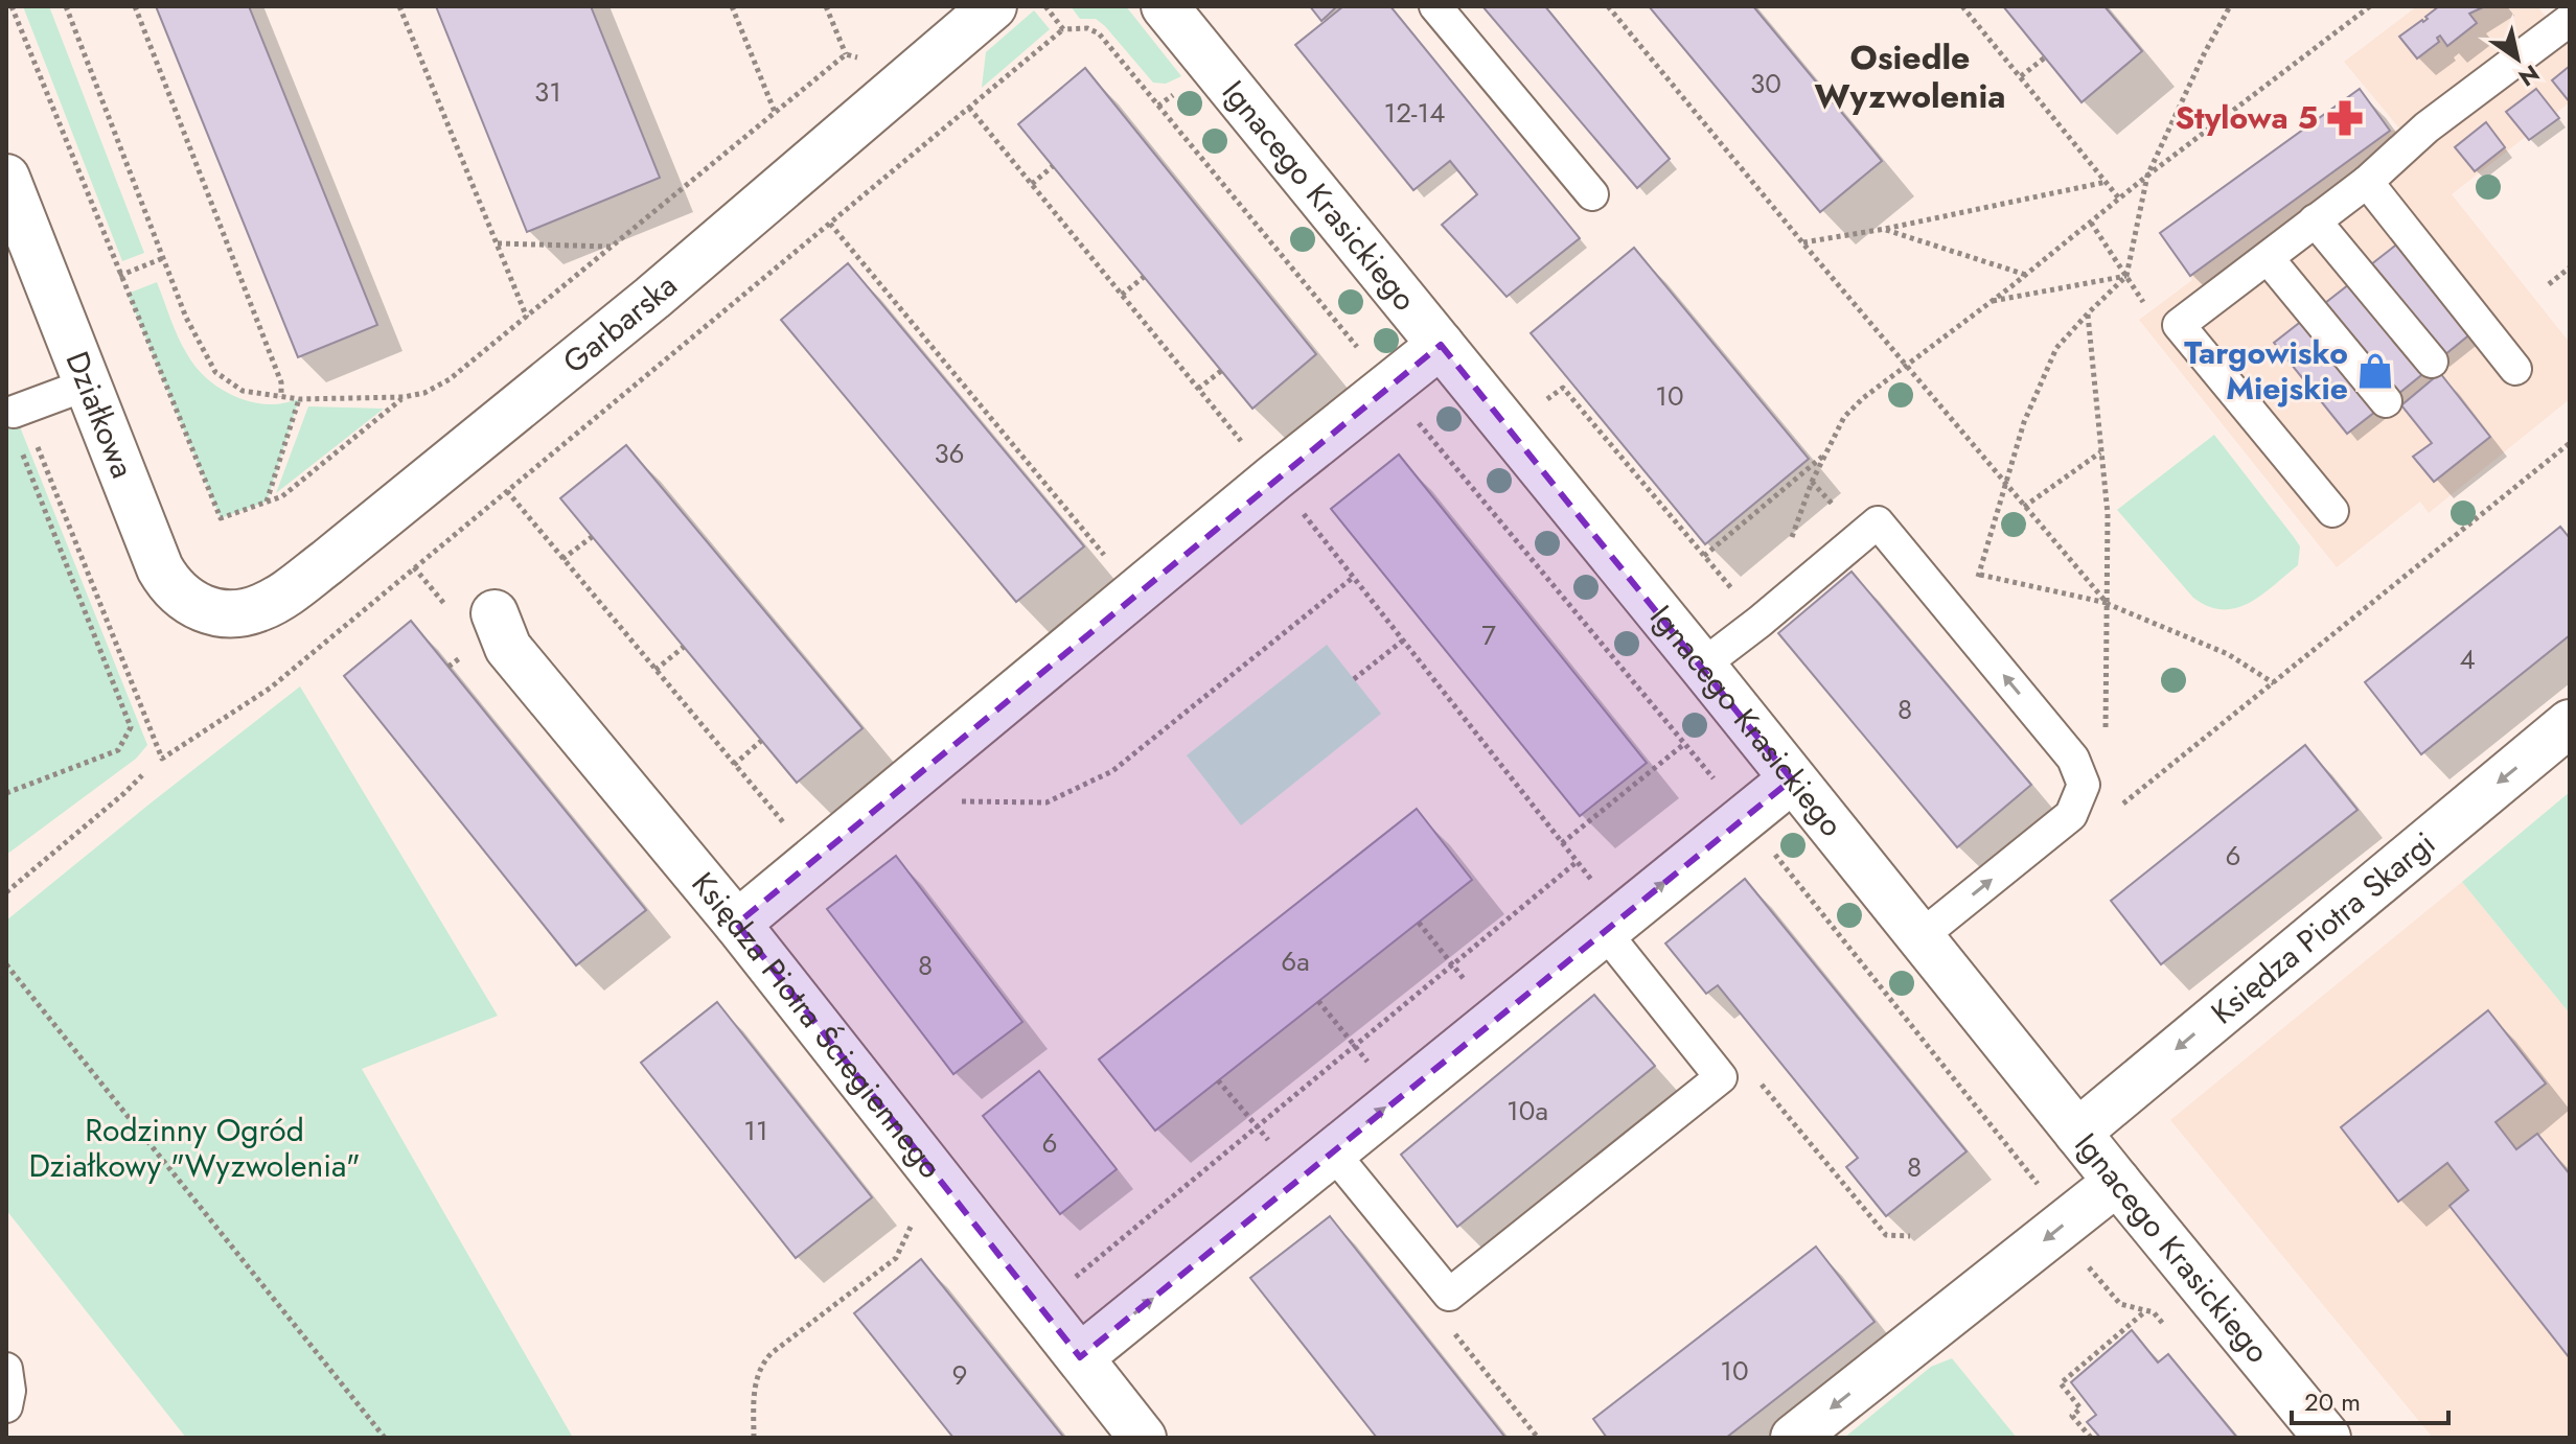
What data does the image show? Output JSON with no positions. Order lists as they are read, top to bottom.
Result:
{
  "streets": {
    "street": [
      "Ignacego Krasickiego",
      "Garbarska",
      "Działkowa",
      "Księdza Piotra Skargi",
      "Księdza Piotra Ściegiennego"
    ]
  },
  "crossings": [
    ["Ignacego Krasickiego", "Księdza Piotra Skargi"],
    ["Garbarska", "Działkowa"]
  ],
  "one_way": ["Księdza Piotra Skargi"],
  "districts": ["Osiedle Wyzwolenia"],
  "parks": ["Rodzinny Ogród Działkowy \"Wyzwolenia\""],
  "places": {
    "pharmacy": ["Stylowa 5"],
    "shop": ["Targowisko Miejskie"]
  },
  "house_numbers": [
    "30",
    "31",
    "12-14",
    "10",
    "36",
    "7",
    "4",
    "8",
    "6",
    "6a",
    "8",
    "10a",
    "11",
    "6",
    "8",
    "10",
    "9"
  ],
  "scale_bar": "20 m",
  "north": "bottom right"
}
